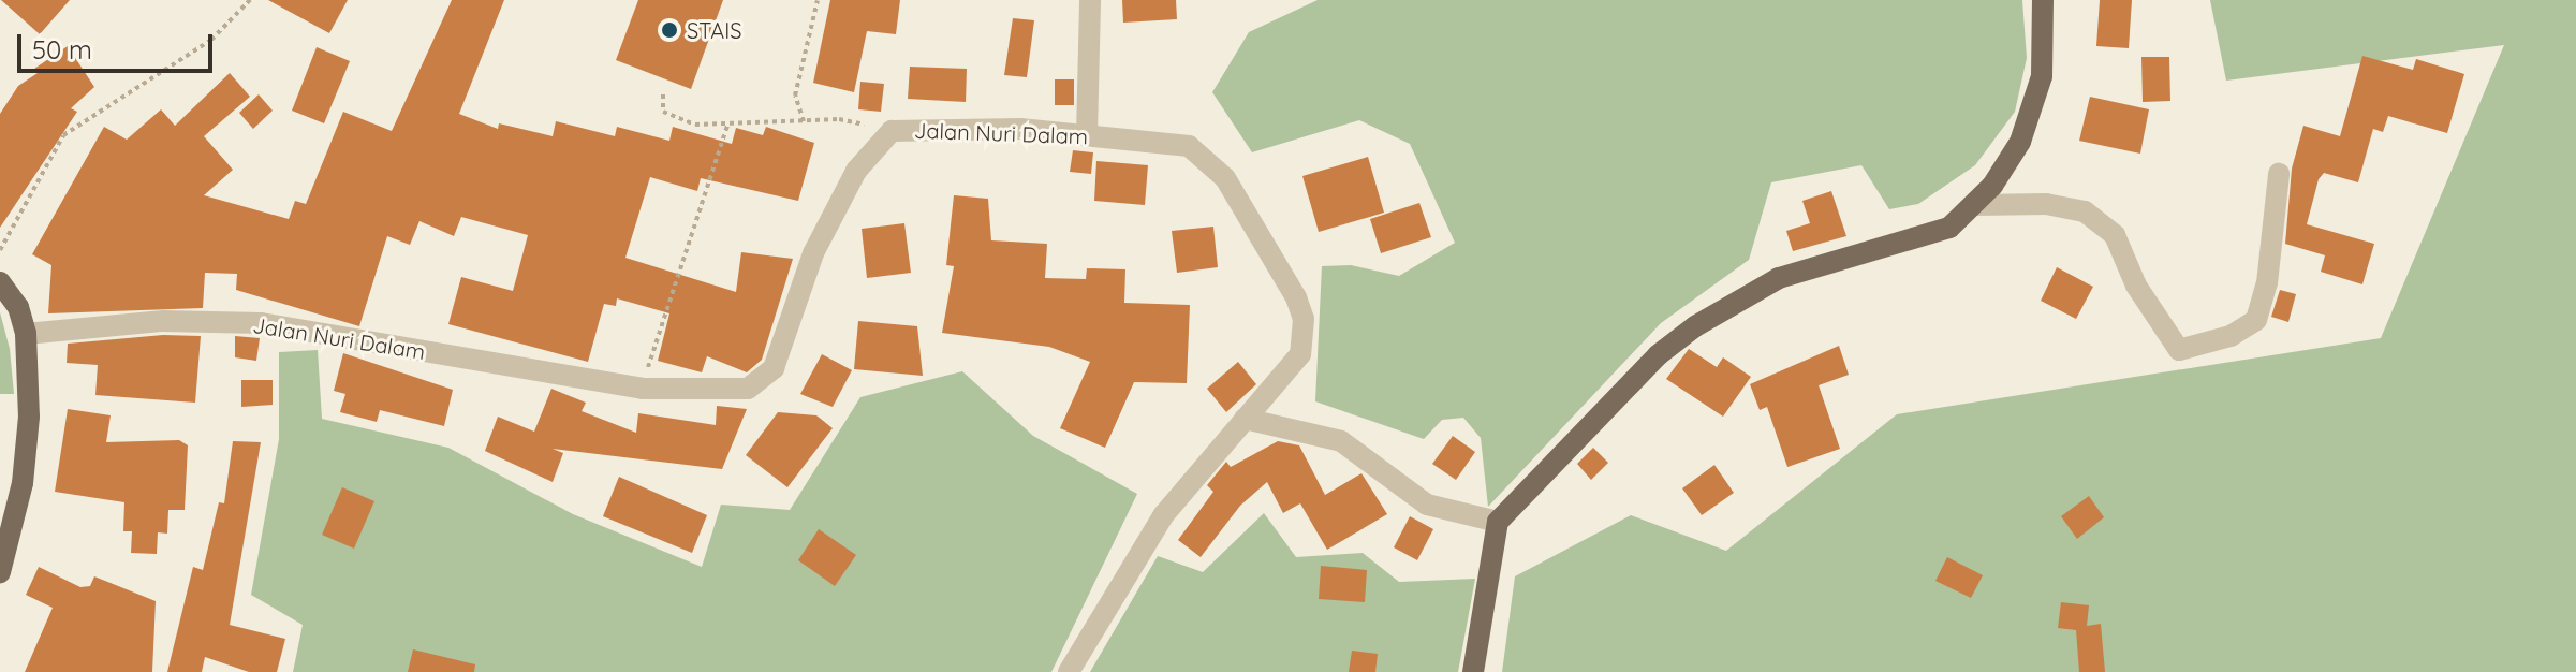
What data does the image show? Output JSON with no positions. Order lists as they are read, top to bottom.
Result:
{
  "streets": {
    "street": ["Jalan Nuri Dalam"]
  },
  "places": ["STAIS"],
  "scale_bar": "50 m"
}
